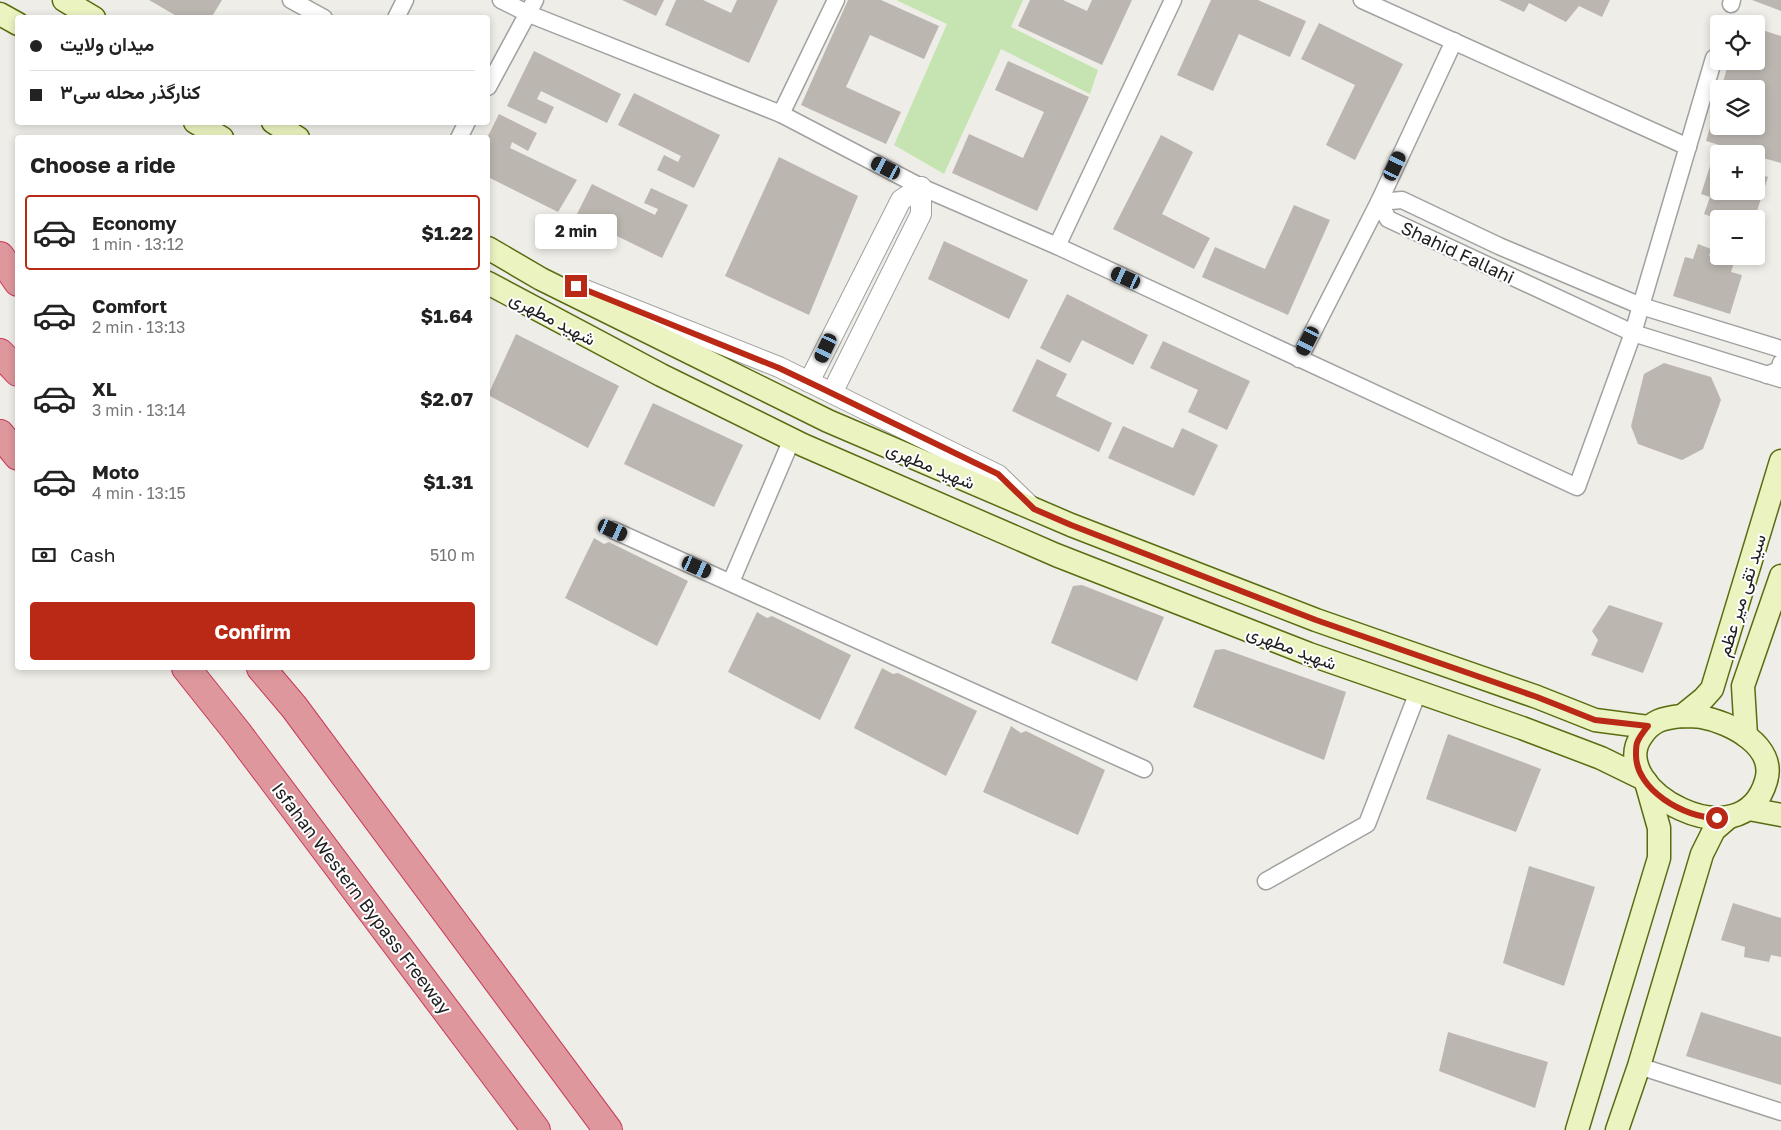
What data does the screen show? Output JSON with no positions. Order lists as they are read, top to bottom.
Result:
{
  "streets": {
    "highway": ["Isfahan Western Bypass Freeway"],
    "main road": ["شهید مطهری", "سید تقی میر عظم"],
    "street": ["Shahid Fallahi"]
  },
  "crossings": [
    ["شهید مطهری", "سید تقی میر عظم"]
  ],
  "page": {
    "map_buttons": ["+", "−"],
    "banner": ["میدان ولایت", "کنارگذر محله سی۳"],
    "heading": "Choose a ride",
    "list": [
      {
        "name": "Economy",
        "note": "1 min · 13:12",
        "value": "$1.22"
      },
      {
        "name": "Comfort",
        "note": "2 min · 13:13",
        "value": "$1.64"
      },
      {
        "name": "XL",
        "note": "3 min · 13:14",
        "value": "$2.07"
      },
      {
        "name": "Moto",
        "note": "4 min · 13:15",
        "value": "$1.31"
      }
    ],
    "bubble": "2 min",
    "pay": ["Cash", "510 m"],
    "buttons": "Confirm"
  }
}
